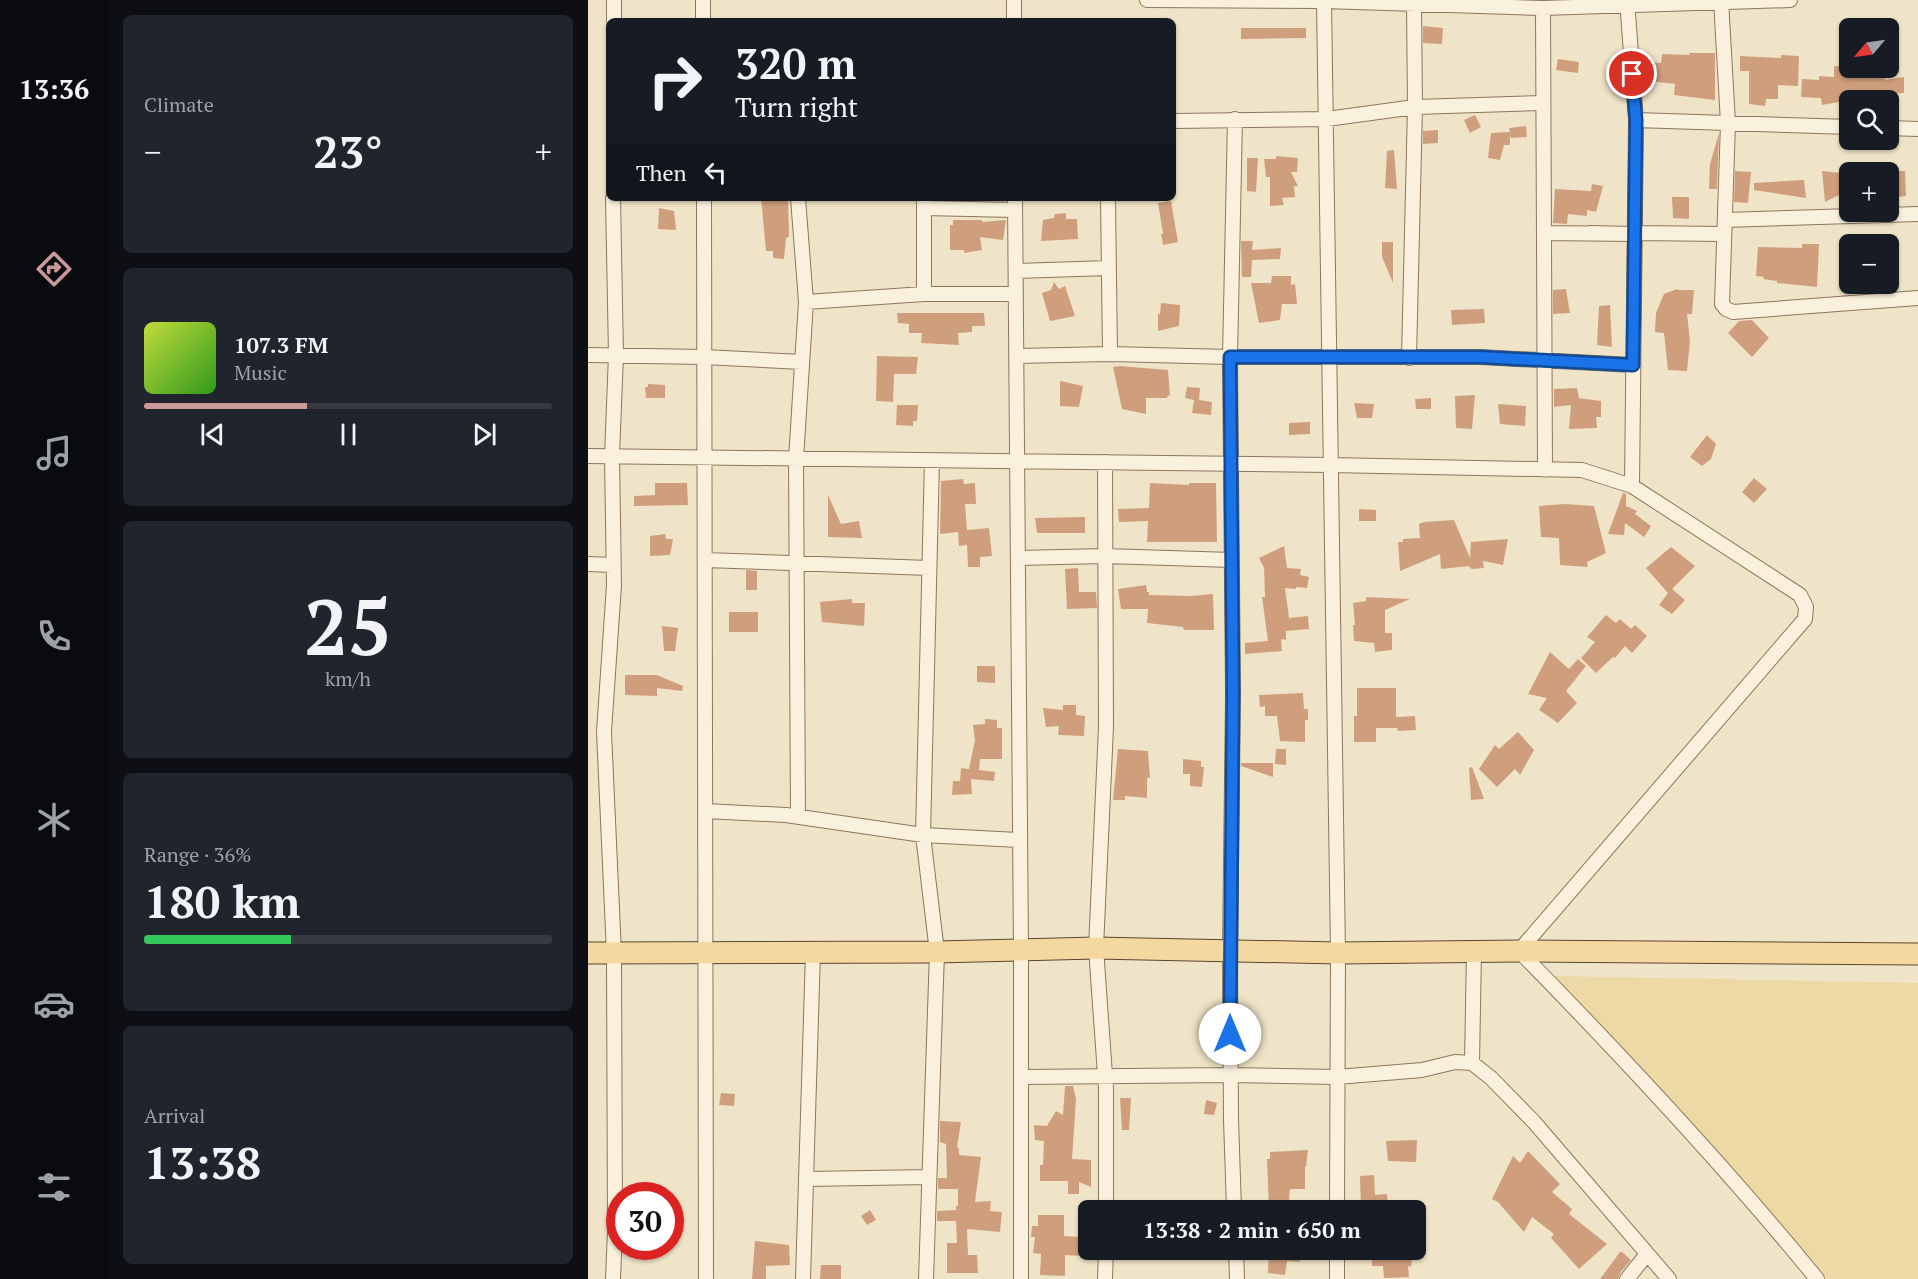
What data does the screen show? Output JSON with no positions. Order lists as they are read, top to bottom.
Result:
{
  "north": "bottom left",
  "page": {
    "tabs": "13:36",
    "tile": [
      "Climate",
      ["25", "km/h"],
      ["Range · 36%", "180 km"],
      ["Arrival", "13:38"]
    ],
    "map_buttons": ["+", "−"],
    "turn": ["320 m", "Turn right"],
    "heat": ["−", "23°", "+"],
    "then": "Then",
    "song": ["107.3 FM", "Music"],
    "limit": "30",
    "trip": "13:38 · 2 min · 650 m"
  }
}
